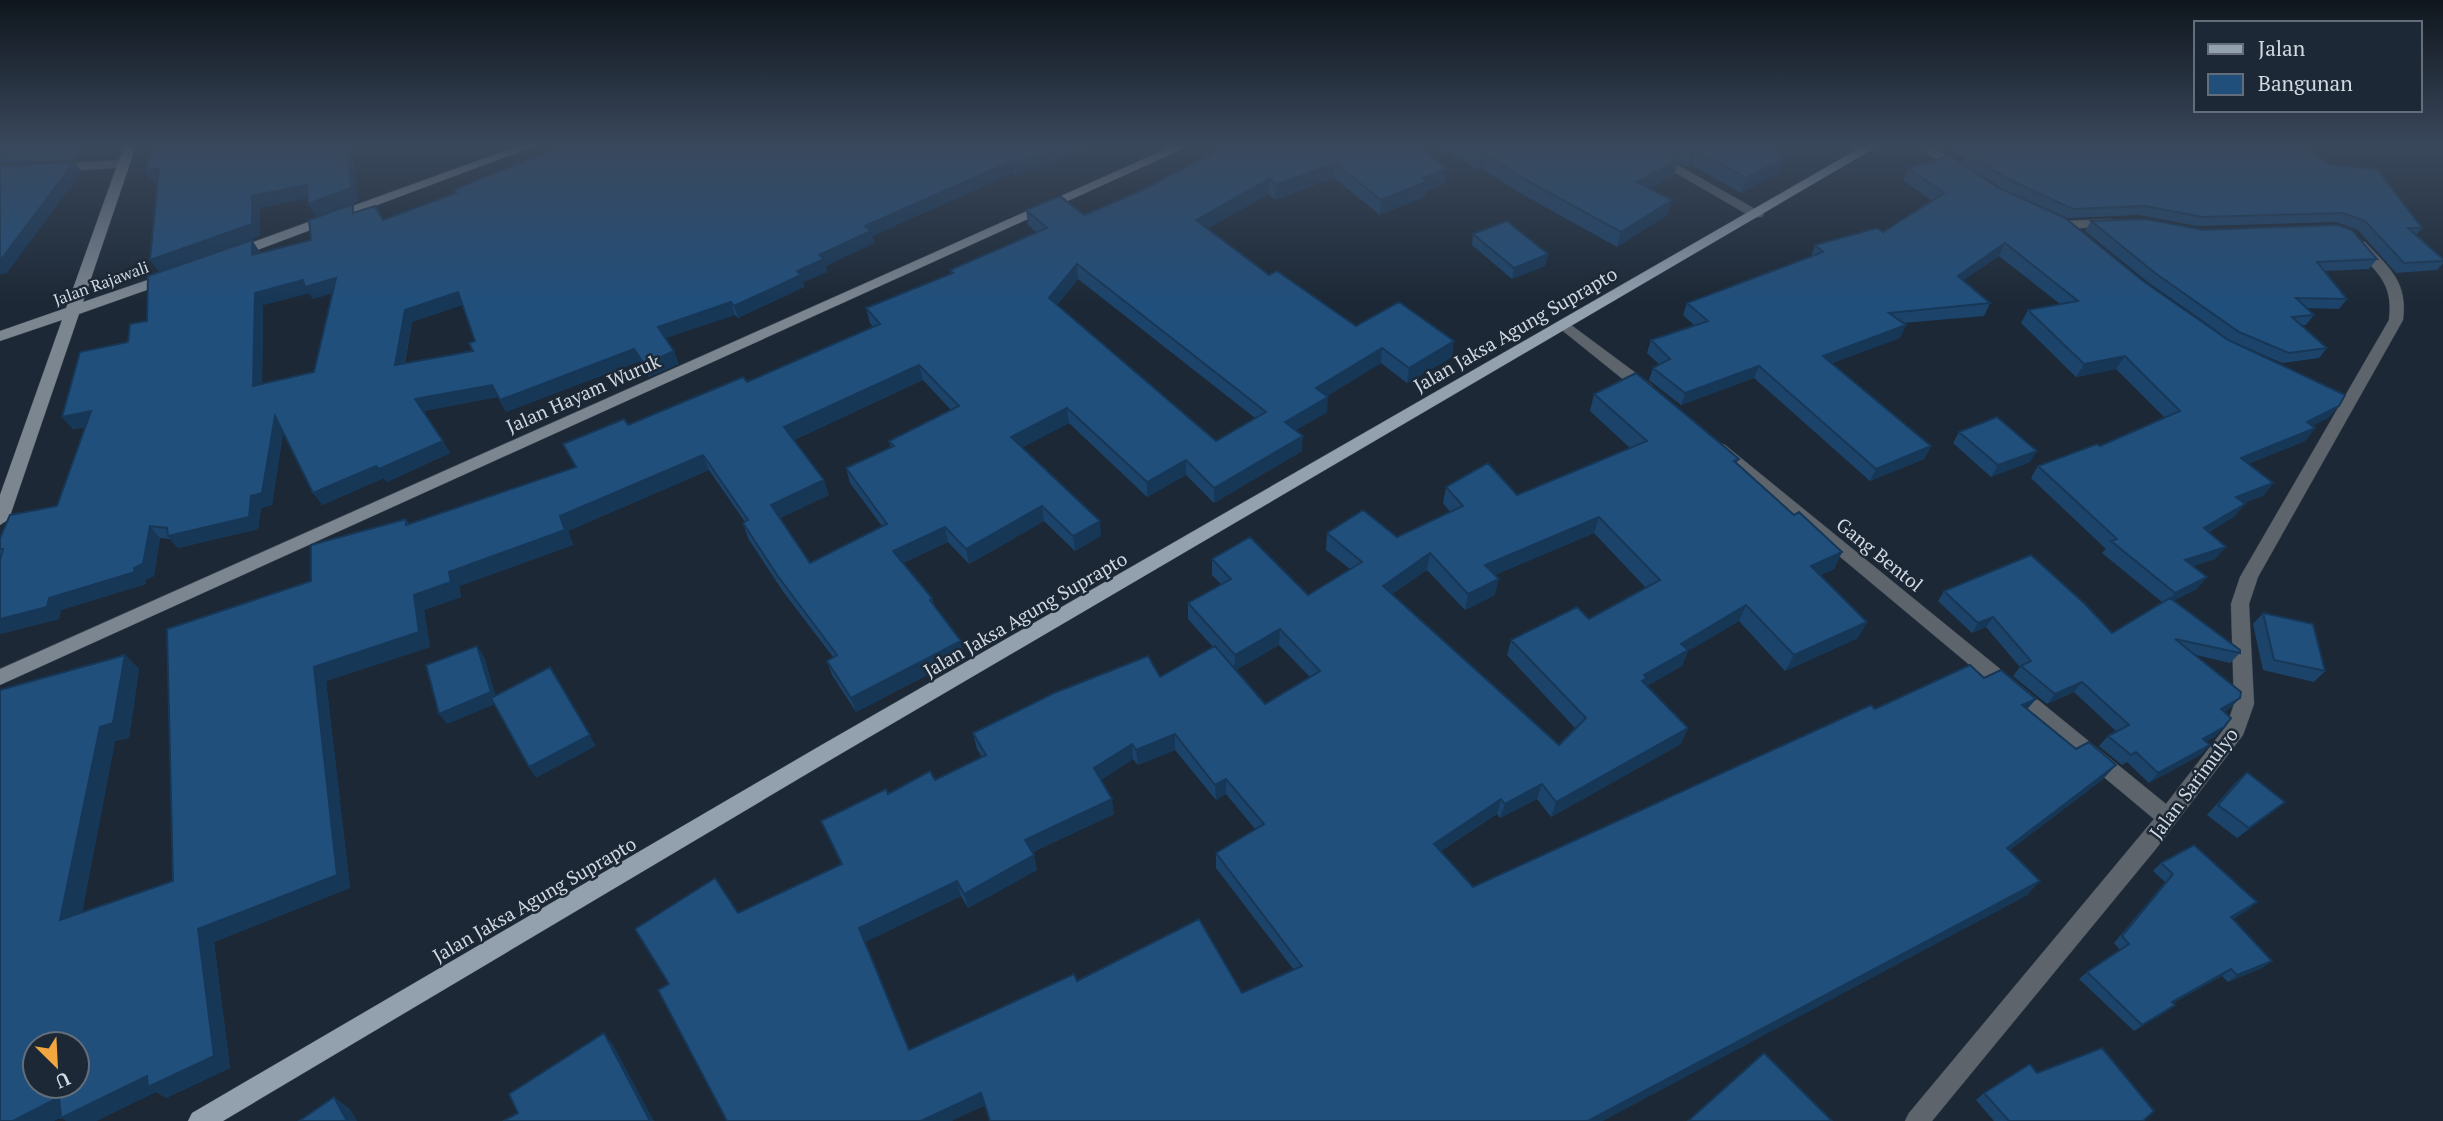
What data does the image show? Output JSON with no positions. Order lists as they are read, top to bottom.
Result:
{
  "streets": {
    "main road": ["Jalan Jaksa Agung Suprapto"],
    "street": [
      "Jalan Rajawali",
      "Jalan Hayam Wuruk",
      "Gang Bentol",
      "Jalan Sarimulyo"
    ]
  },
  "crossings": [
    ["Gang Bentol", "Jalan Sarimulyo"]
  ],
  "legend": ["Jalan", "Bangunan"],
  "north": "bottom right"
}
